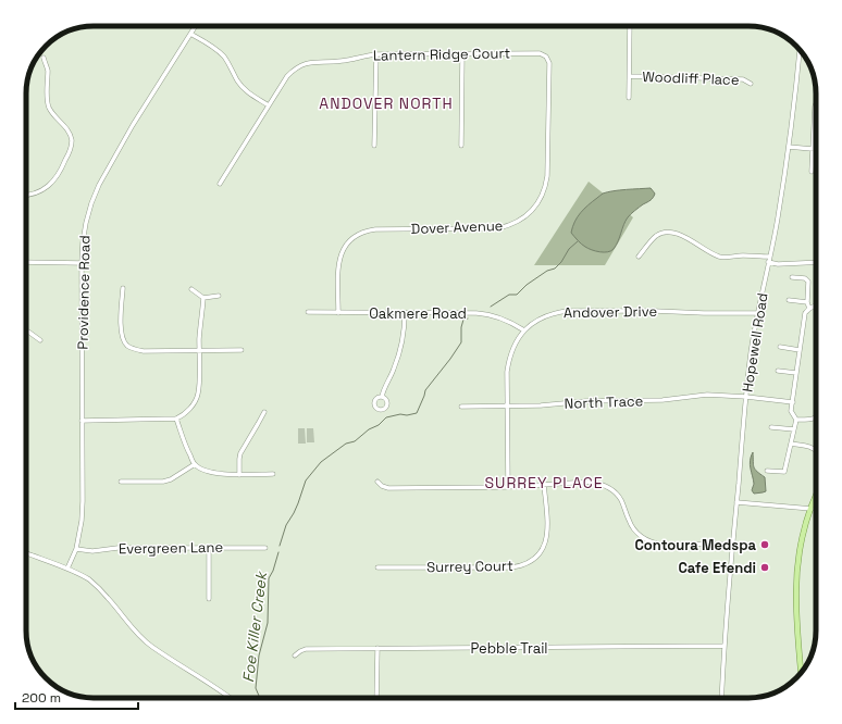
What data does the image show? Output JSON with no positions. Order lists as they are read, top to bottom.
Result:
{
  "streets": {
    "street": [
      "Lantern Ridge Court",
      "Woodliff Place",
      "Dover Avenue",
      "Providence Road",
      "Andover Drive",
      "Oakmere Road",
      "Hopewell Road",
      "North Trace",
      "Evergreen Lane",
      "Surrey Court",
      "Pebble Trail"
    ]
  },
  "crossings": [
    ["Lantern Ridge Court", "Dover Avenue"],
    ["Dover Avenue", "Oakmere Road"],
    ["Providence Road", "Evergreen Lane"],
    ["Andover Drive", "Oakmere Road"],
    ["Andover Drive", "Hopewell Road"],
    ["Andover Drive", "North Trace"],
    ["Hopewell Road", "North Trace"],
    ["Hopewell Road", "Pebble Trail"]
  ],
  "districts": ["ANDOVER NORTH", "SURREY PLACE"],
  "water": ["Foe Killer Creek"],
  "places": ["Contoura Medspa", "Cafe Efendi"],
  "scale_bar": "200 m"
}
